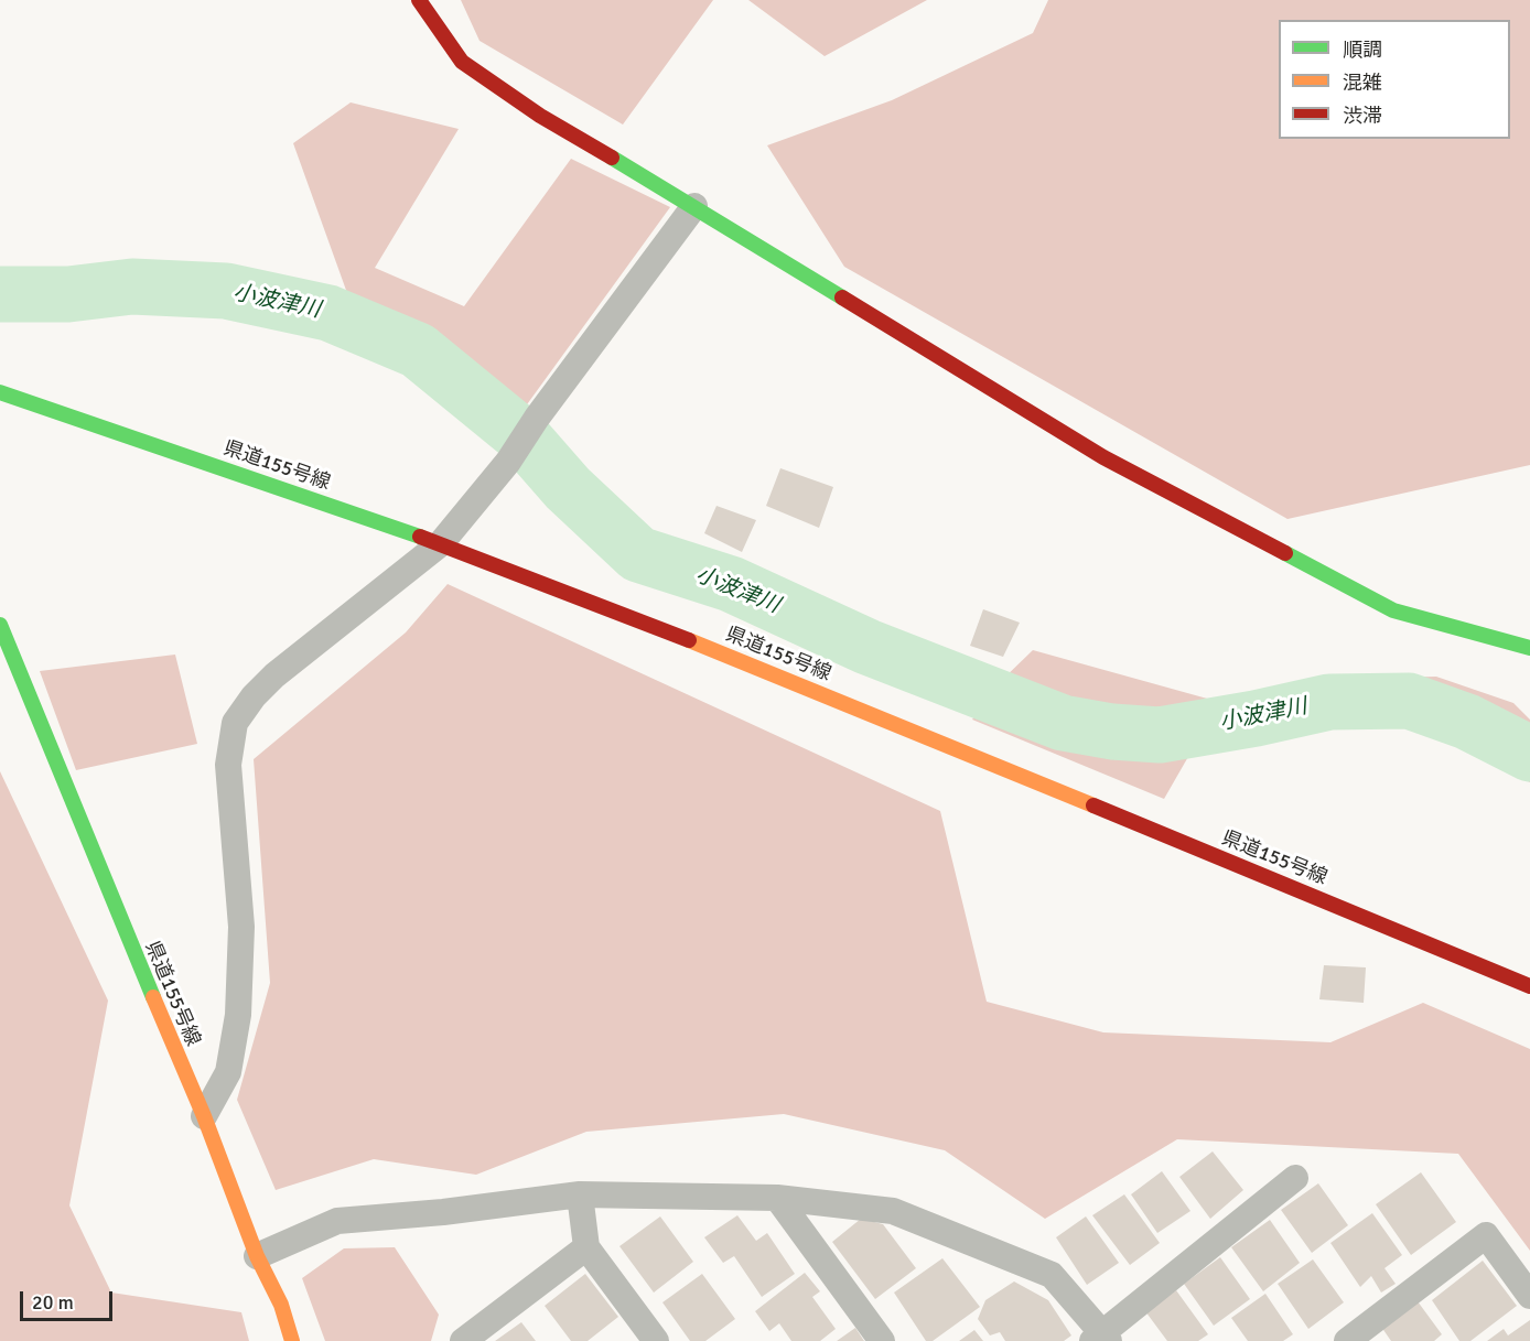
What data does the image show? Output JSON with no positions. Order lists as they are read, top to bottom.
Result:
{
  "streets": {
    "main road": ["県道155号線"]
  },
  "water": ["小波津川"],
  "legend": ["順調", "混雑", "渋滞"],
  "scale_bar": "20 m"
}
